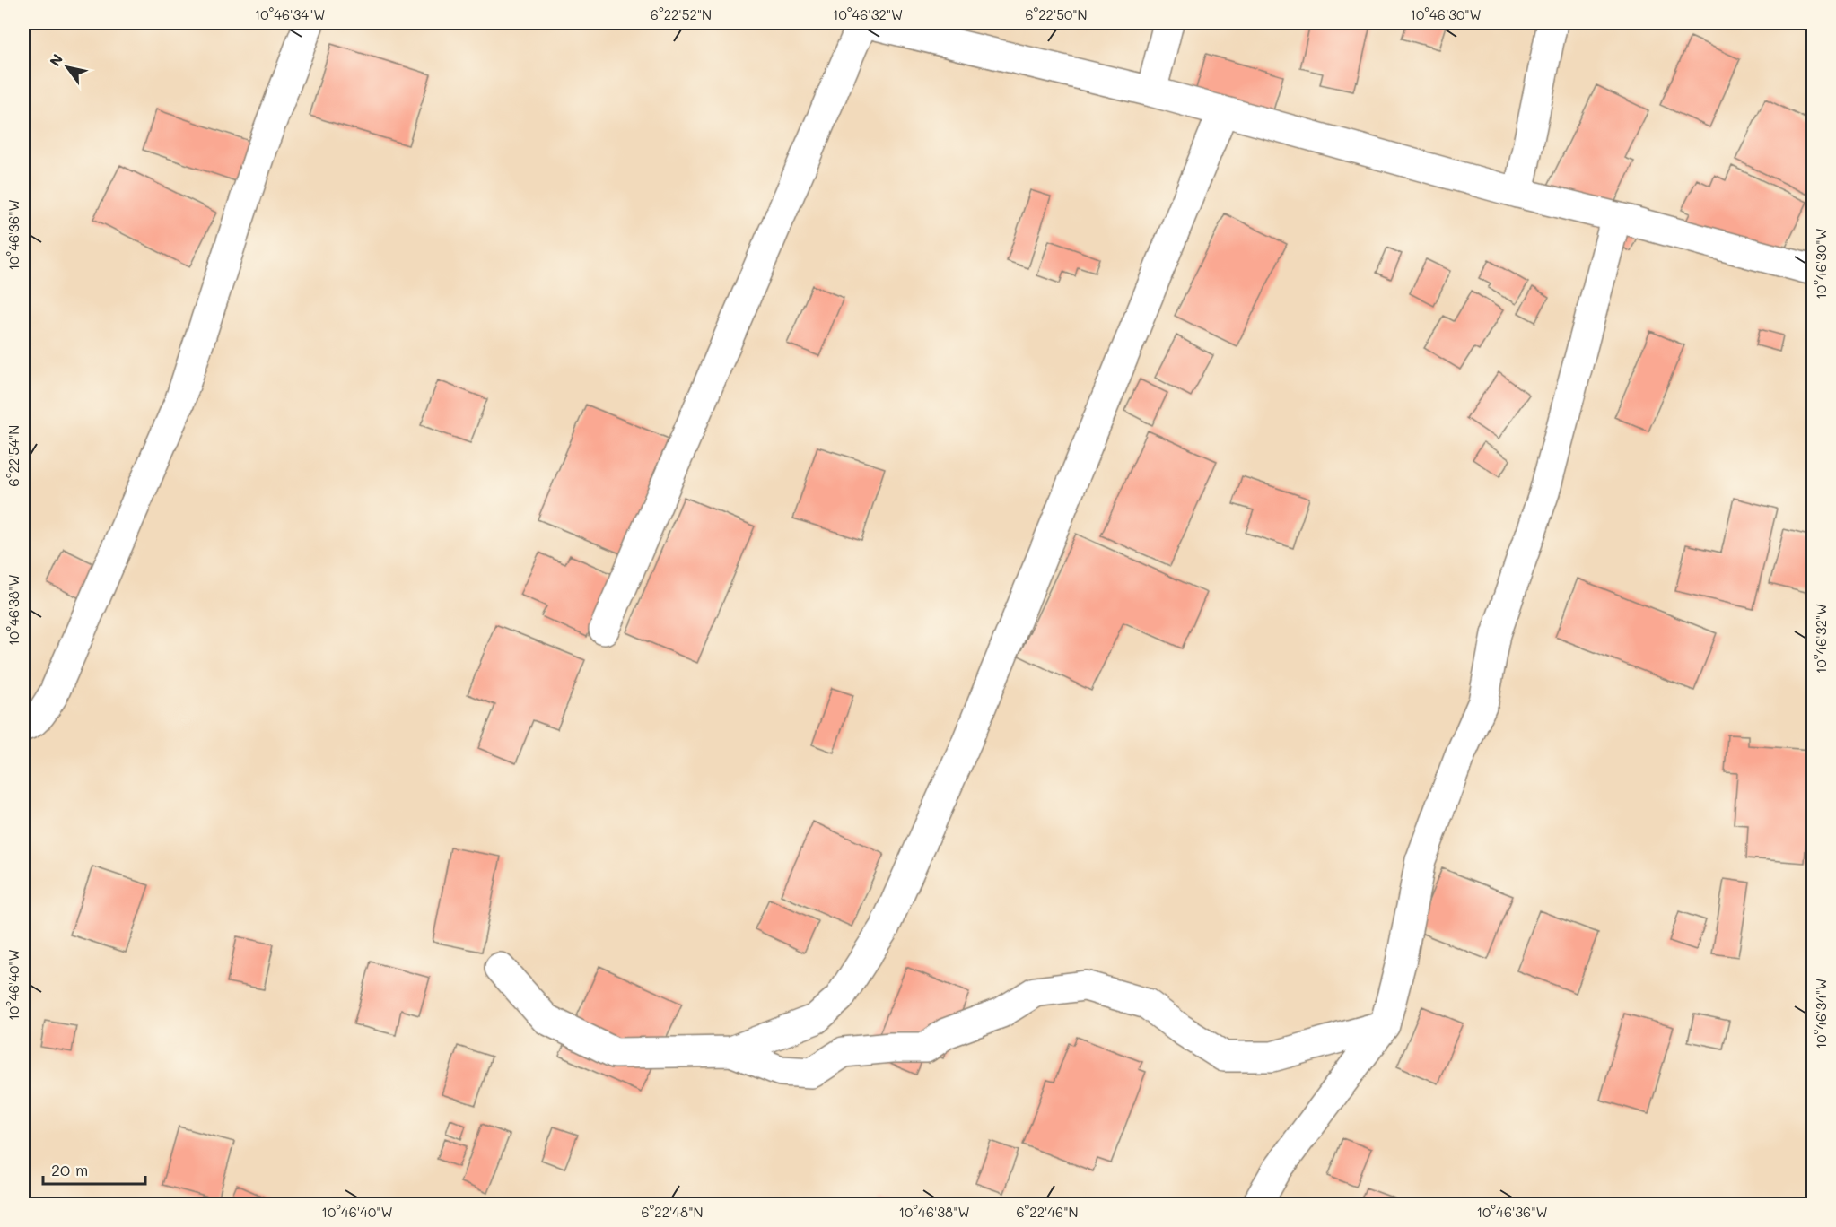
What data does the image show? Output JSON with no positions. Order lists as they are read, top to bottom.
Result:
{
  "scale_bar": "20 m",
  "north": "top left",
  "coordinates": [
    "10°46'34\"W",
    "6°22'52\"N",
    "10°46'32\"W",
    "6°22'50\"N",
    "10°46'30\"W",
    "10°46'36\"W",
    "6°22'54\"N",
    "10°46'38\"W",
    "10°46'40\"W",
    "6°22'48\"N",
    "6°22'46\"N"
  ]
}
